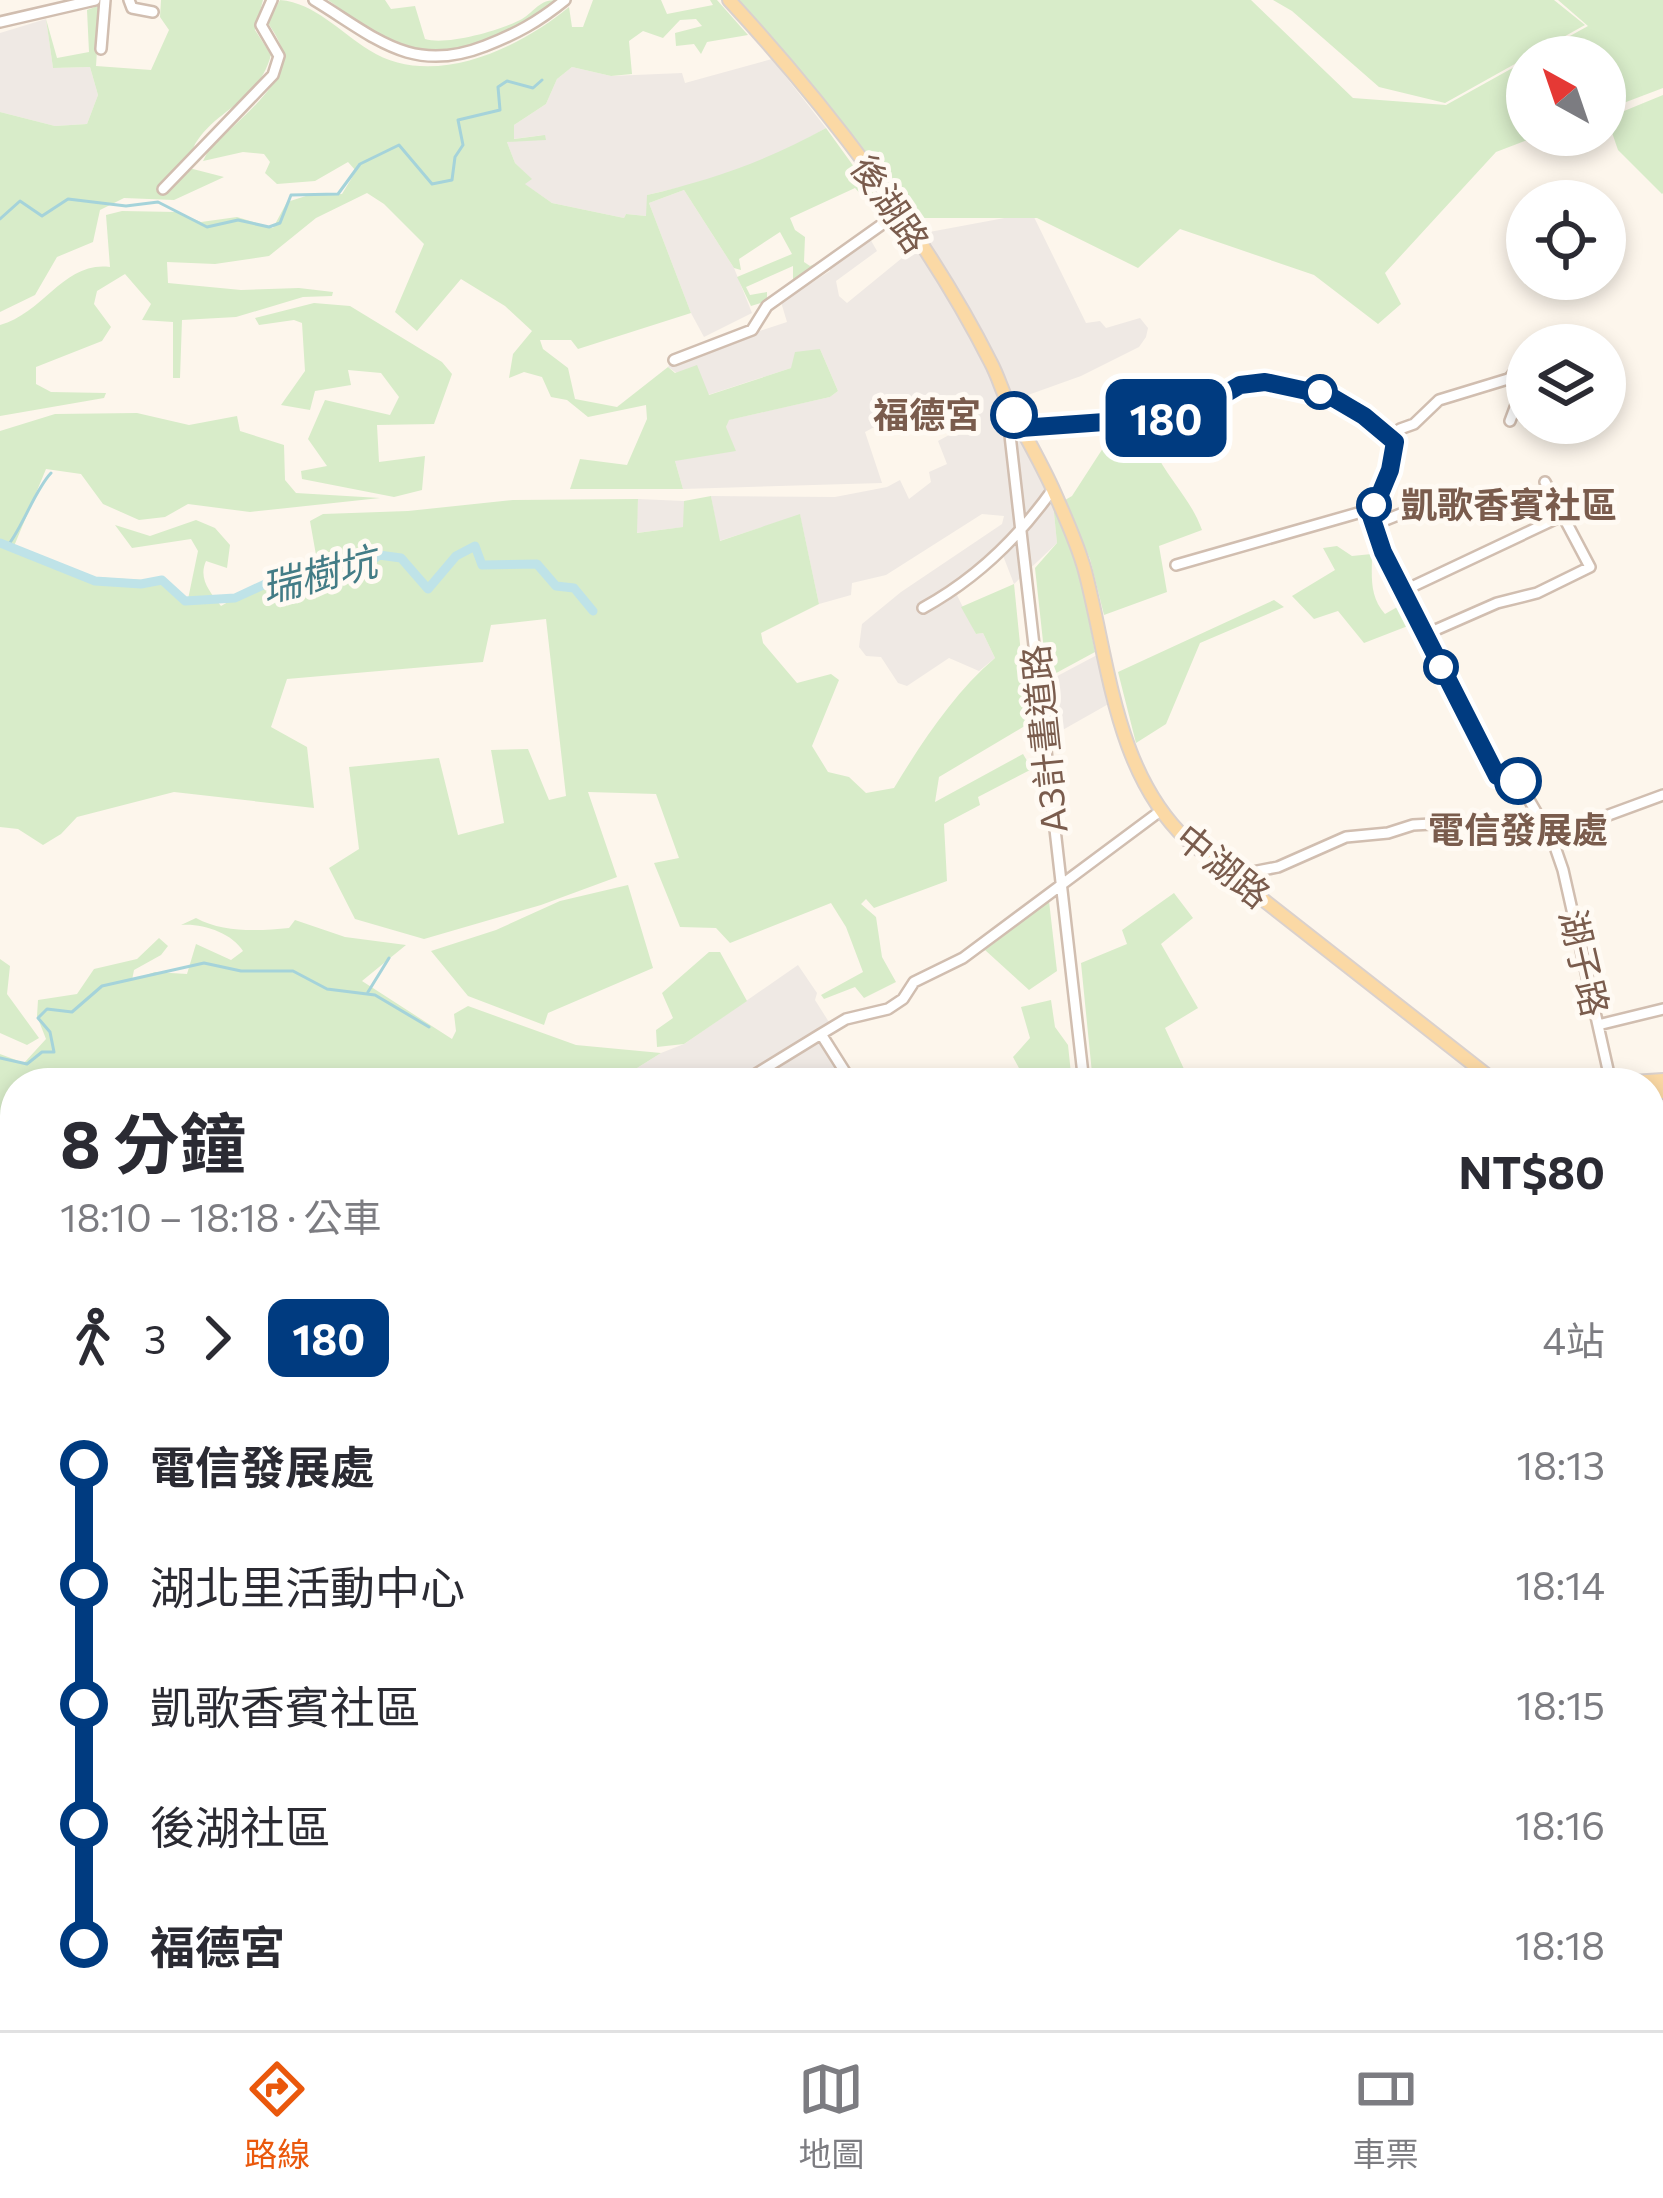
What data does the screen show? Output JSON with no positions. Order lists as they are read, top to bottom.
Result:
{
  "streets": {
    "main road": ["後湖路", "中湖路"],
    "street": ["A3計畫道路", "湖子路"]
  },
  "crossings": [
    ["後湖路", "A3計畫道路"],
    ["後湖路", "中湖路"]
  ],
  "water": ["瑞樹坑"],
  "places": ["福德宮", "凱歌香賓社區", "電信發展處"],
  "lines": ["bus line 180"],
  "north": "top left",
  "page": {
    "on_map": "180",
    "heading": ["8 分鐘", "18:10 – 18:18 · 公車", "NT$80"],
    "legs": ["3", "180", "4站"],
    "list": [
      {
        "name": "電信發展處",
        "value": "18:13"
      },
      {
        "name": "湖北里活動中心",
        "value": "18:14"
      },
      {
        "name": "凱歌香賓社區",
        "value": "18:15"
      },
      {
        "name": "後湖社區",
        "value": "18:16"
      },
      {
        "name": "福德宮",
        "value": "18:18"
      }
    ],
    "tabs": ["路線", "地圖", "車票"]
  }
}
